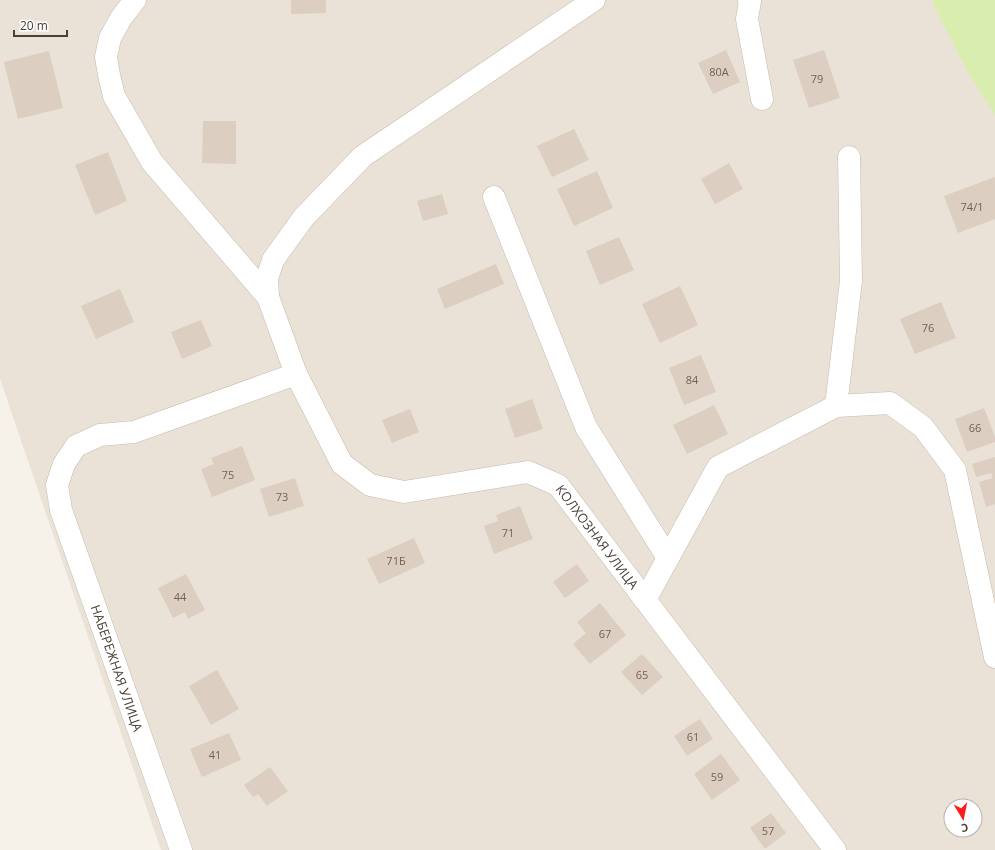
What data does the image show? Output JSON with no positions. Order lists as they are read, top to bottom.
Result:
{
  "streets": {
    "street": ["КОЛХОЗНАЯ УЛИЦА", "НАБЕРЕЖНАЯ УЛИЦА"]
  },
  "crossings": [
    ["КОЛХОЗНАЯ УЛИЦА", "НАБЕРЕЖНАЯ УЛИЦА"]
  ],
  "house_numbers": [
    "80А",
    "79",
    "74/1",
    "76",
    "84",
    "66",
    "75",
    "73",
    "71",
    "71Б",
    "44",
    "67",
    "65",
    "61",
    "41",
    "59",
    "57"
  ],
  "scale_bar": "20 m",
  "north": "bottom"
}
